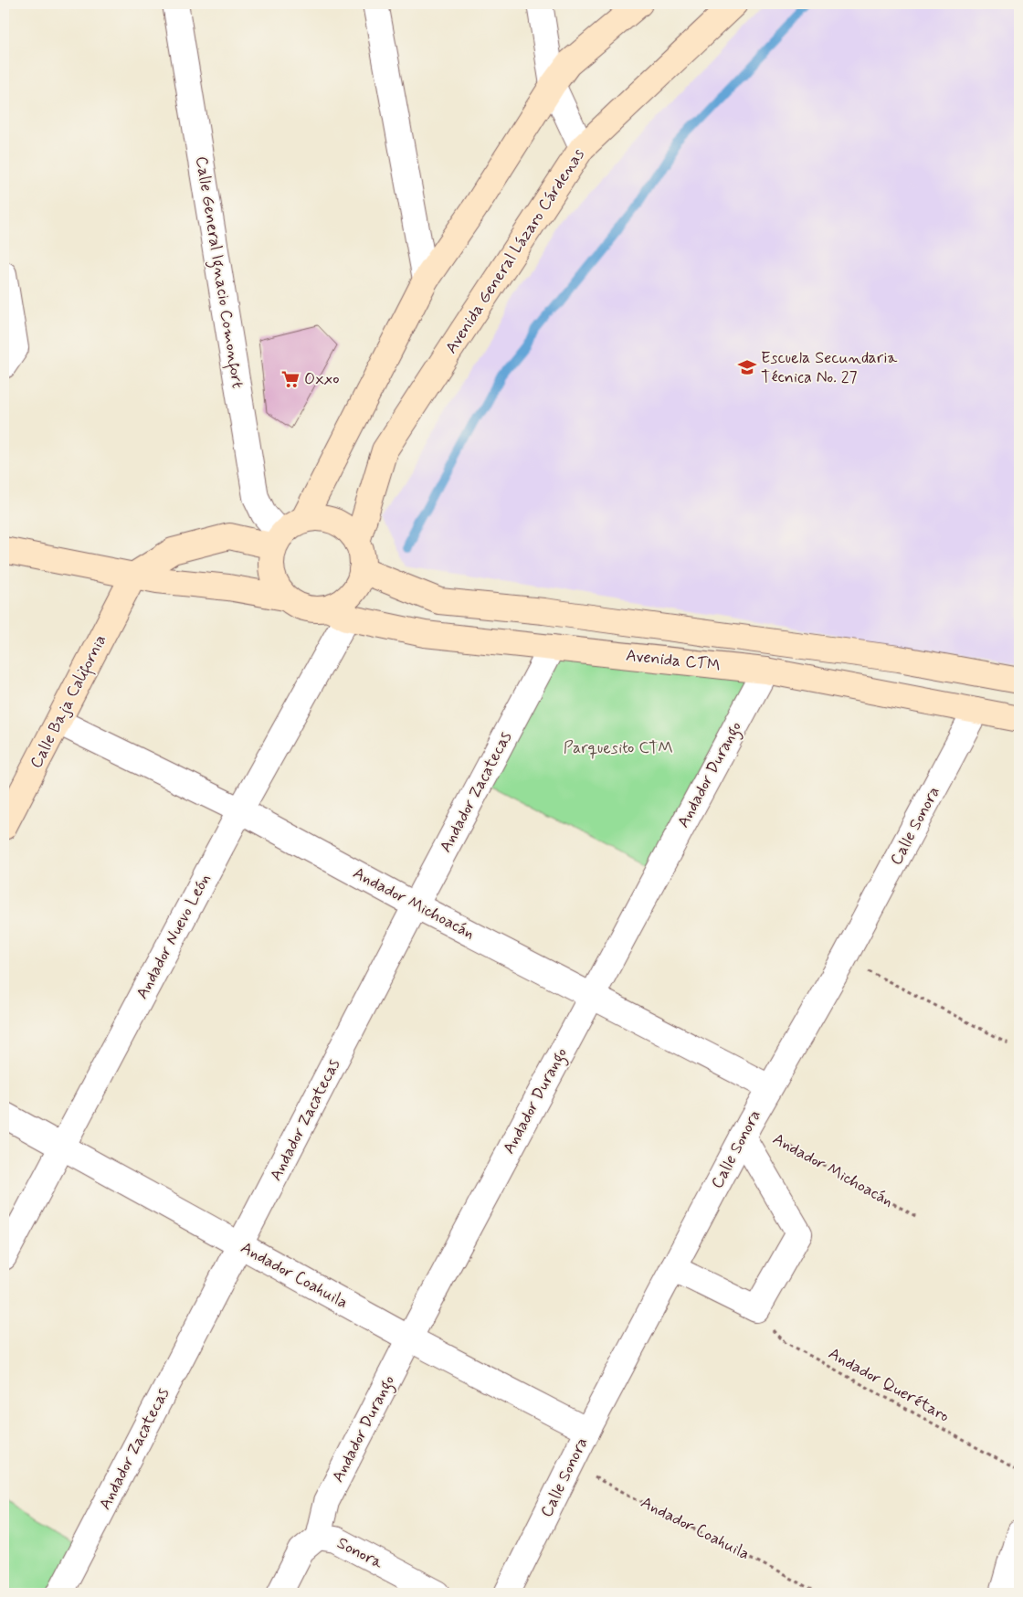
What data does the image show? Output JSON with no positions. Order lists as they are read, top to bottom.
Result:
{
  "streets": {
    "main road": ["Avenida General Lázaro Cárdenas", "Avenida CTM", "Calle Baja California"],
    "street": [
      "Calle General Ignacio Comonfort",
      "Andador Durango",
      "Andador Zacatecas",
      "Calle Sonora",
      "Andador Michoacán",
      "Andador Nuevo León",
      "Andador Coahuila",
      "Sonora"
    ],
    "path": ["Andador Querétaro"]
  },
  "crossings": [
    ["Avenida General Lázaro Cárdenas", "Calle General Ignacio Comonfort"],
    ["Avenida General Lázaro Cárdenas", "Avenida CTM"],
    ["Avenida General Lázaro Cárdenas", "Andador Nuevo León"],
    ["Calle General Ignacio Comonfort", "Avenida CTM"],
    ["Calle General Ignacio Comonfort", "Andador Nuevo León"],
    ["Avenida CTM", "Andador Durango"],
    ["Avenida CTM", "Andador Zacatecas"],
    ["Avenida CTM", "Calle Sonora"],
    ["Avenida CTM", "Andador Nuevo León"],
    ["Calle Baja California", "Andador Michoacán"],
    ["Andador Durango", "Andador Michoacán"],
    ["Andador Durango", "Andador Coahuila"],
    ["Andador Durango", "Sonora"],
    ["Andador Zacatecas", "Andador Michoacán"],
    ["Andador Zacatecas", "Andador Coahuila"],
    ["Calle Sonora", "Andador Michoacán"],
    ["Calle Sonora", "Andador Coahuila"],
    ["Andador Michoacán", "Andador Nuevo León"],
    ["Andador Nuevo León", "Andador Coahuila"]
  ],
  "parks": ["Parquesito CTM"],
  "places": {
    "school or university": ["Escuela Secundaria Técnica No. 27"],
    "supermarket": ["Oxxo"]
  }
}
